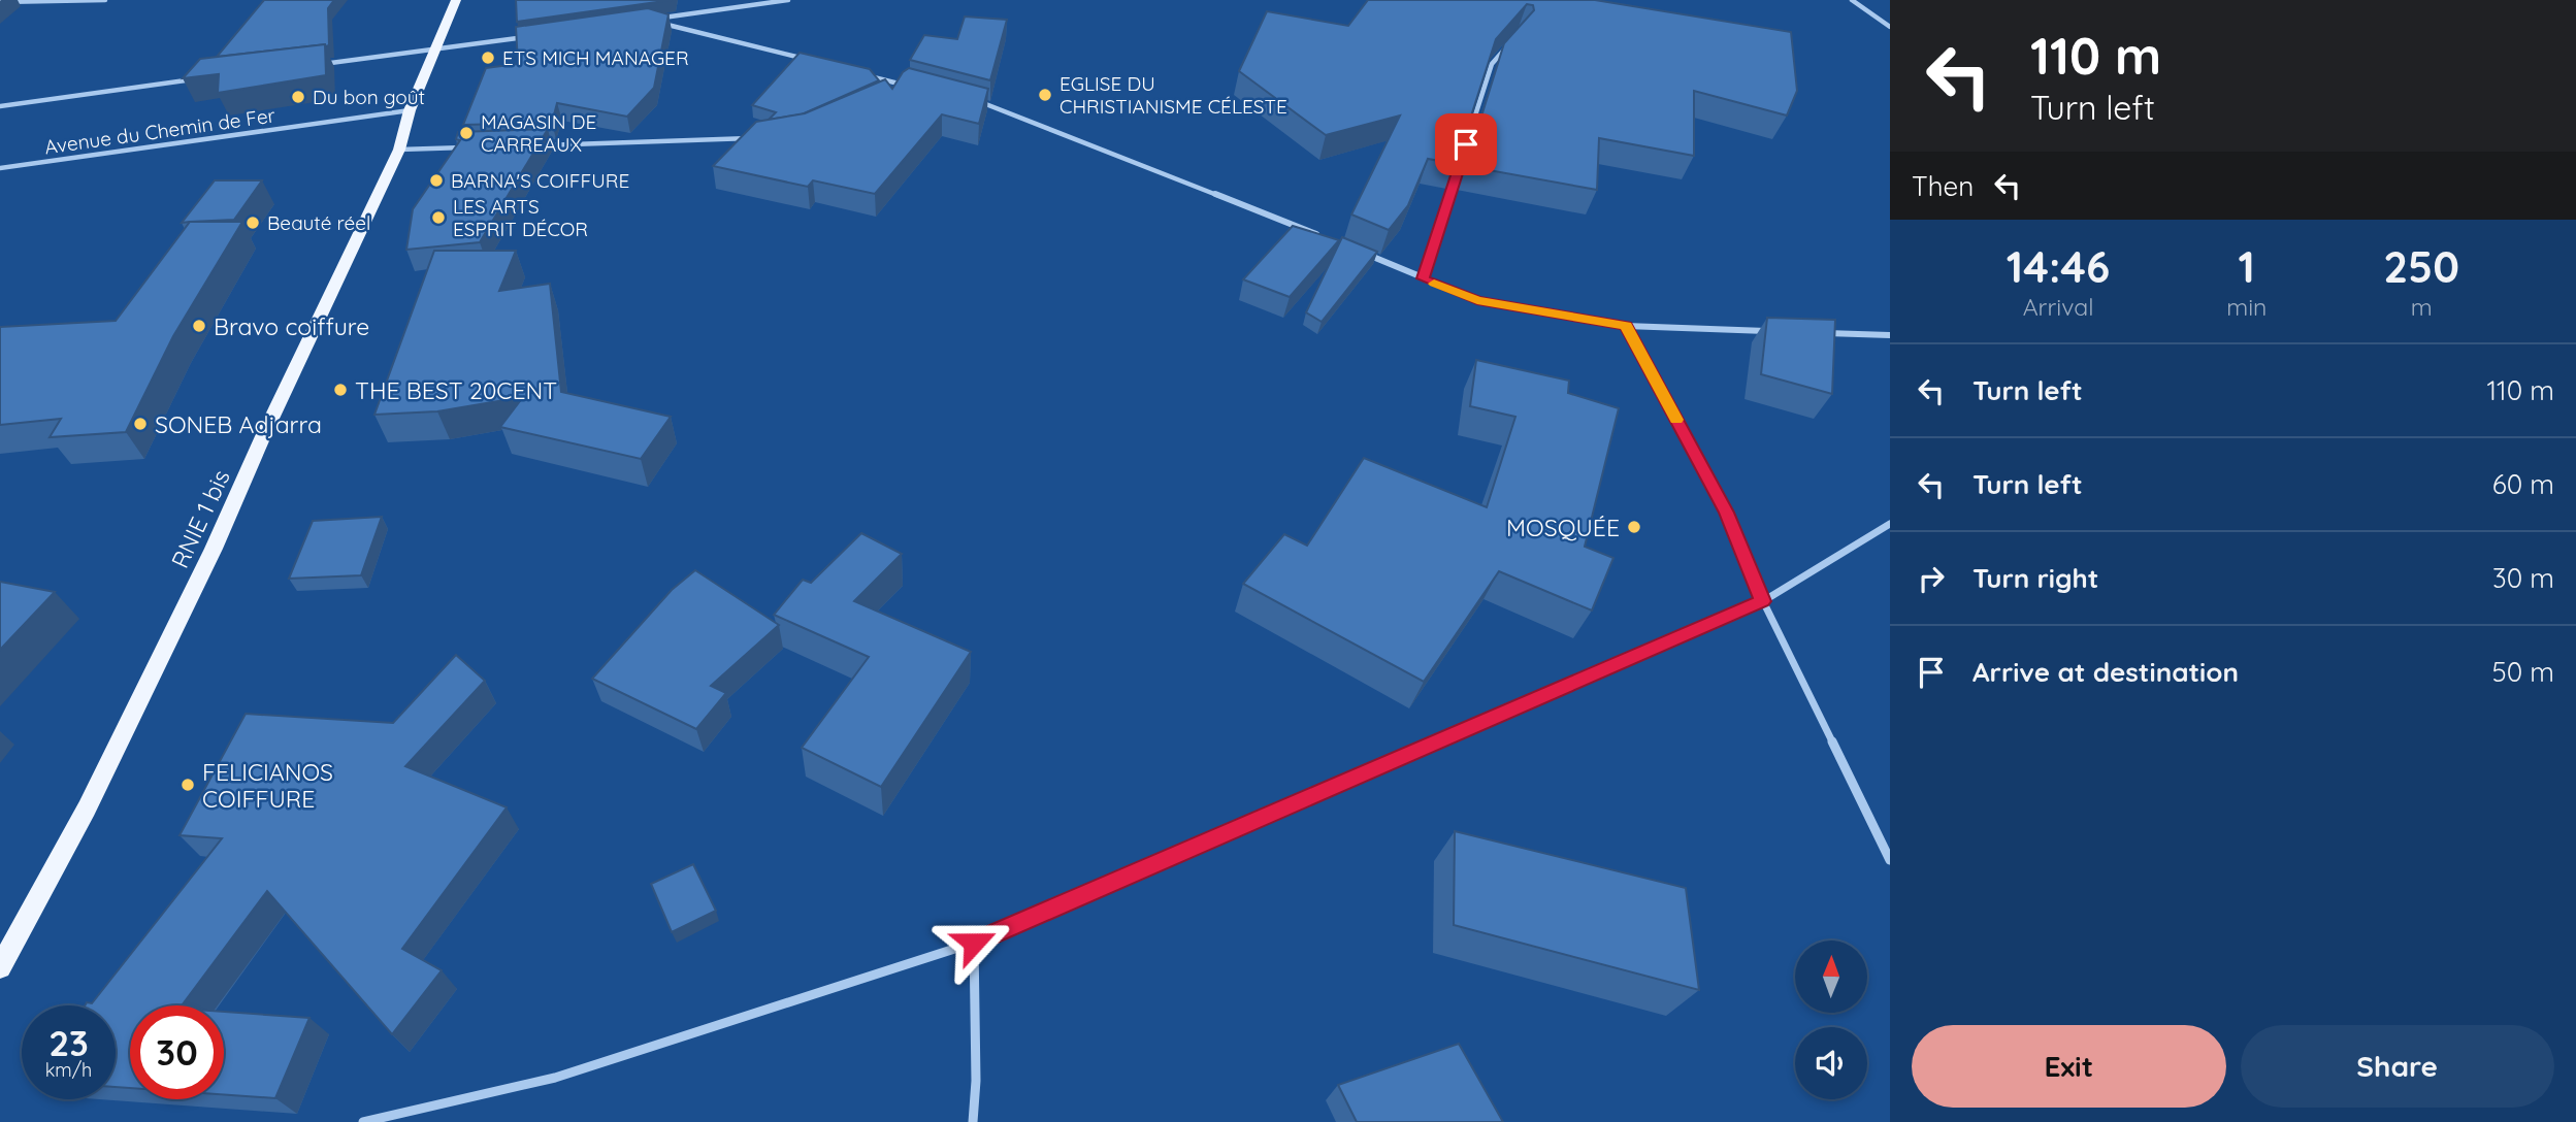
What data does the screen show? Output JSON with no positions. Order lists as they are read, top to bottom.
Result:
{
  "streets": {
    "main road": ["RNIE 1 bis"],
    "street": ["Avenue du Chemin de Fer"]
  },
  "crossings": [
    ["Avenue du Chemin de Fer", "RNIE 1 bis"]
  ],
  "places": [
    "ETS MICH MANAGER",
    "EGLISE DU CHRISTIANISME CÉLESTE",
    "Du bon goût",
    "MAGASIN DE CARREAUX",
    "BARNA'S COIFFURE",
    "LES ARTS ESPRIT DÉCOR",
    "Beauté réel",
    "Bravo coiffure",
    "THE BEST 20CENT",
    "SONEB Adjarra",
    "MOSQUÉE",
    "FELICIANOS COIFFURE"
  ],
  "north": "top",
  "page": {
    "turn": ["110 m", "Turn left"],
    "then": "Then",
    "eta": [
      "14:46",
      "Arrival",
      "1",
      "min",
      "250",
      "m"
    ],
    "list": [
      {
        "name": "Turn left",
        "value": "110 m"
      },
      {
        "name": "Turn left",
        "value": "60 m"
      },
      {
        "name": "Turn right",
        "value": "30 m"
      },
      {
        "name": "Arrive at destination",
        "value": "50 m"
      }
    ],
    "speed": "23 km/h",
    "limit": "30",
    "buttons": ["Exit", "Share"]
  }
}
